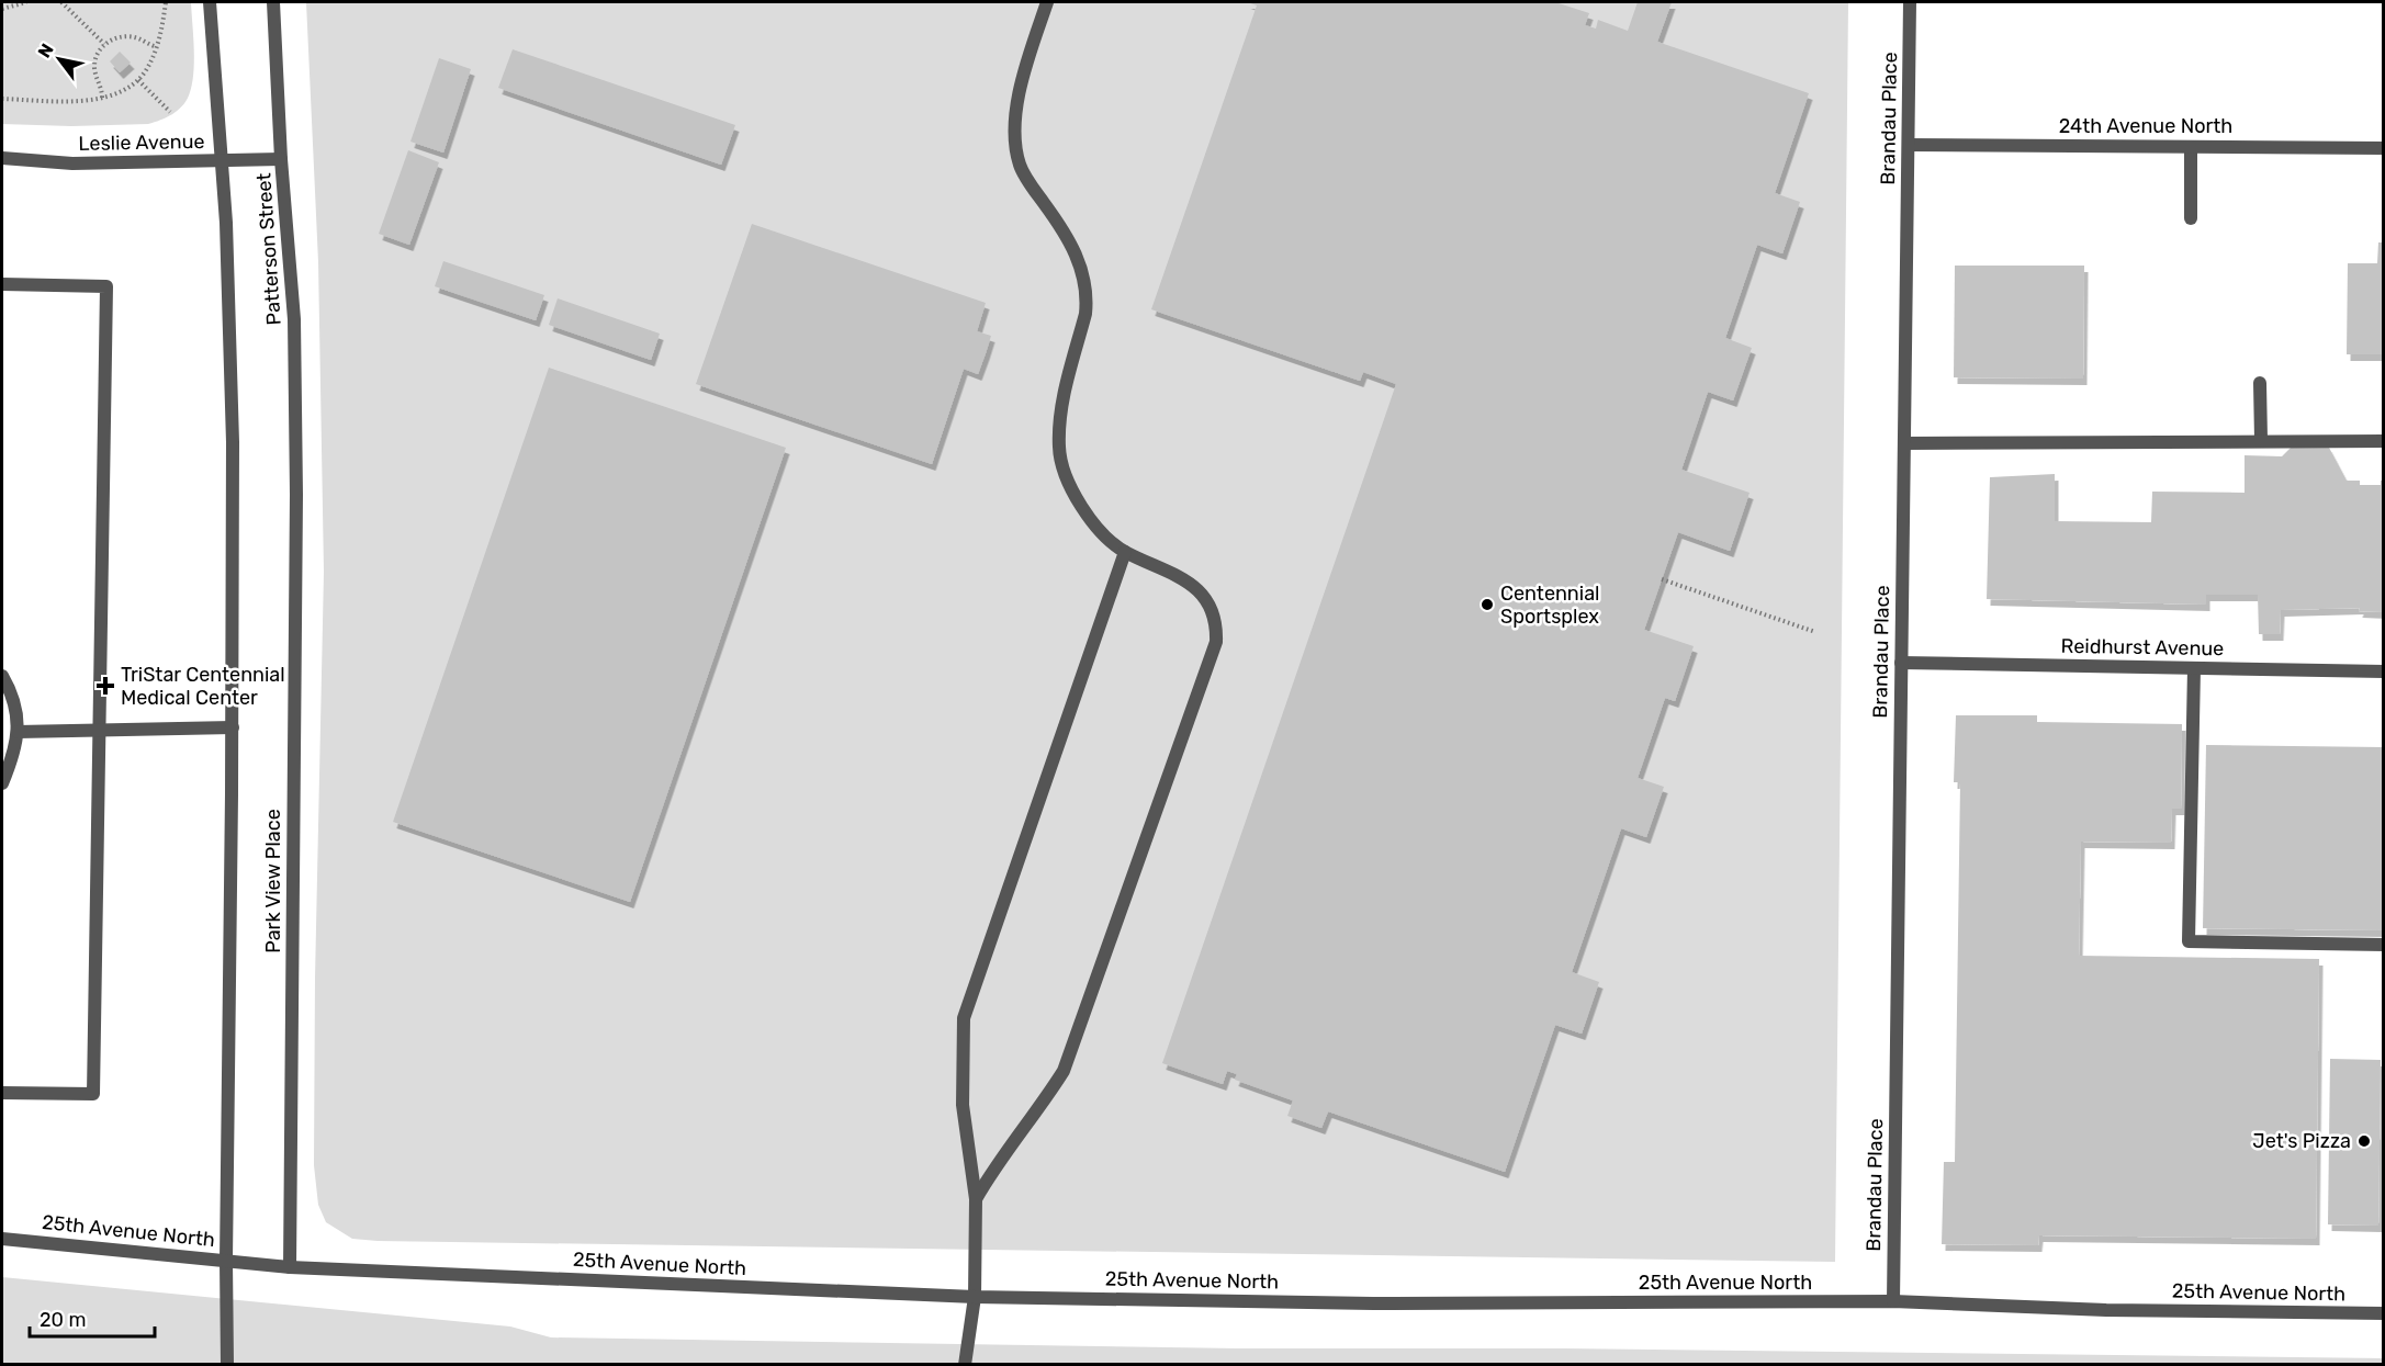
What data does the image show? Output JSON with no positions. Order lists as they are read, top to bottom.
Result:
{
  "streets": {
    "street": [
      "Brandau Place",
      "24th Avenue North",
      "Leslie Avenue",
      "Patterson Street",
      "Reidhurst Avenue",
      "Park View Place",
      "25th Avenue North"
    ]
  },
  "crossings": [
    ["Brandau Place", "24th Avenue North"],
    ["Brandau Place", "Reidhurst Avenue"],
    ["Brandau Place", "25th Avenue North"],
    ["Leslie Avenue", "Patterson Street"],
    ["Patterson Street", "Park View Place"],
    ["Park View Place", "25th Avenue North"]
  ],
  "places": {
    "other": ["Centennial Sportsplex", "Jet's Pizza"],
    "health": ["TriStar Centennial Medical Center"]
  },
  "scale_bar": "20 m",
  "north": "top left"
}
